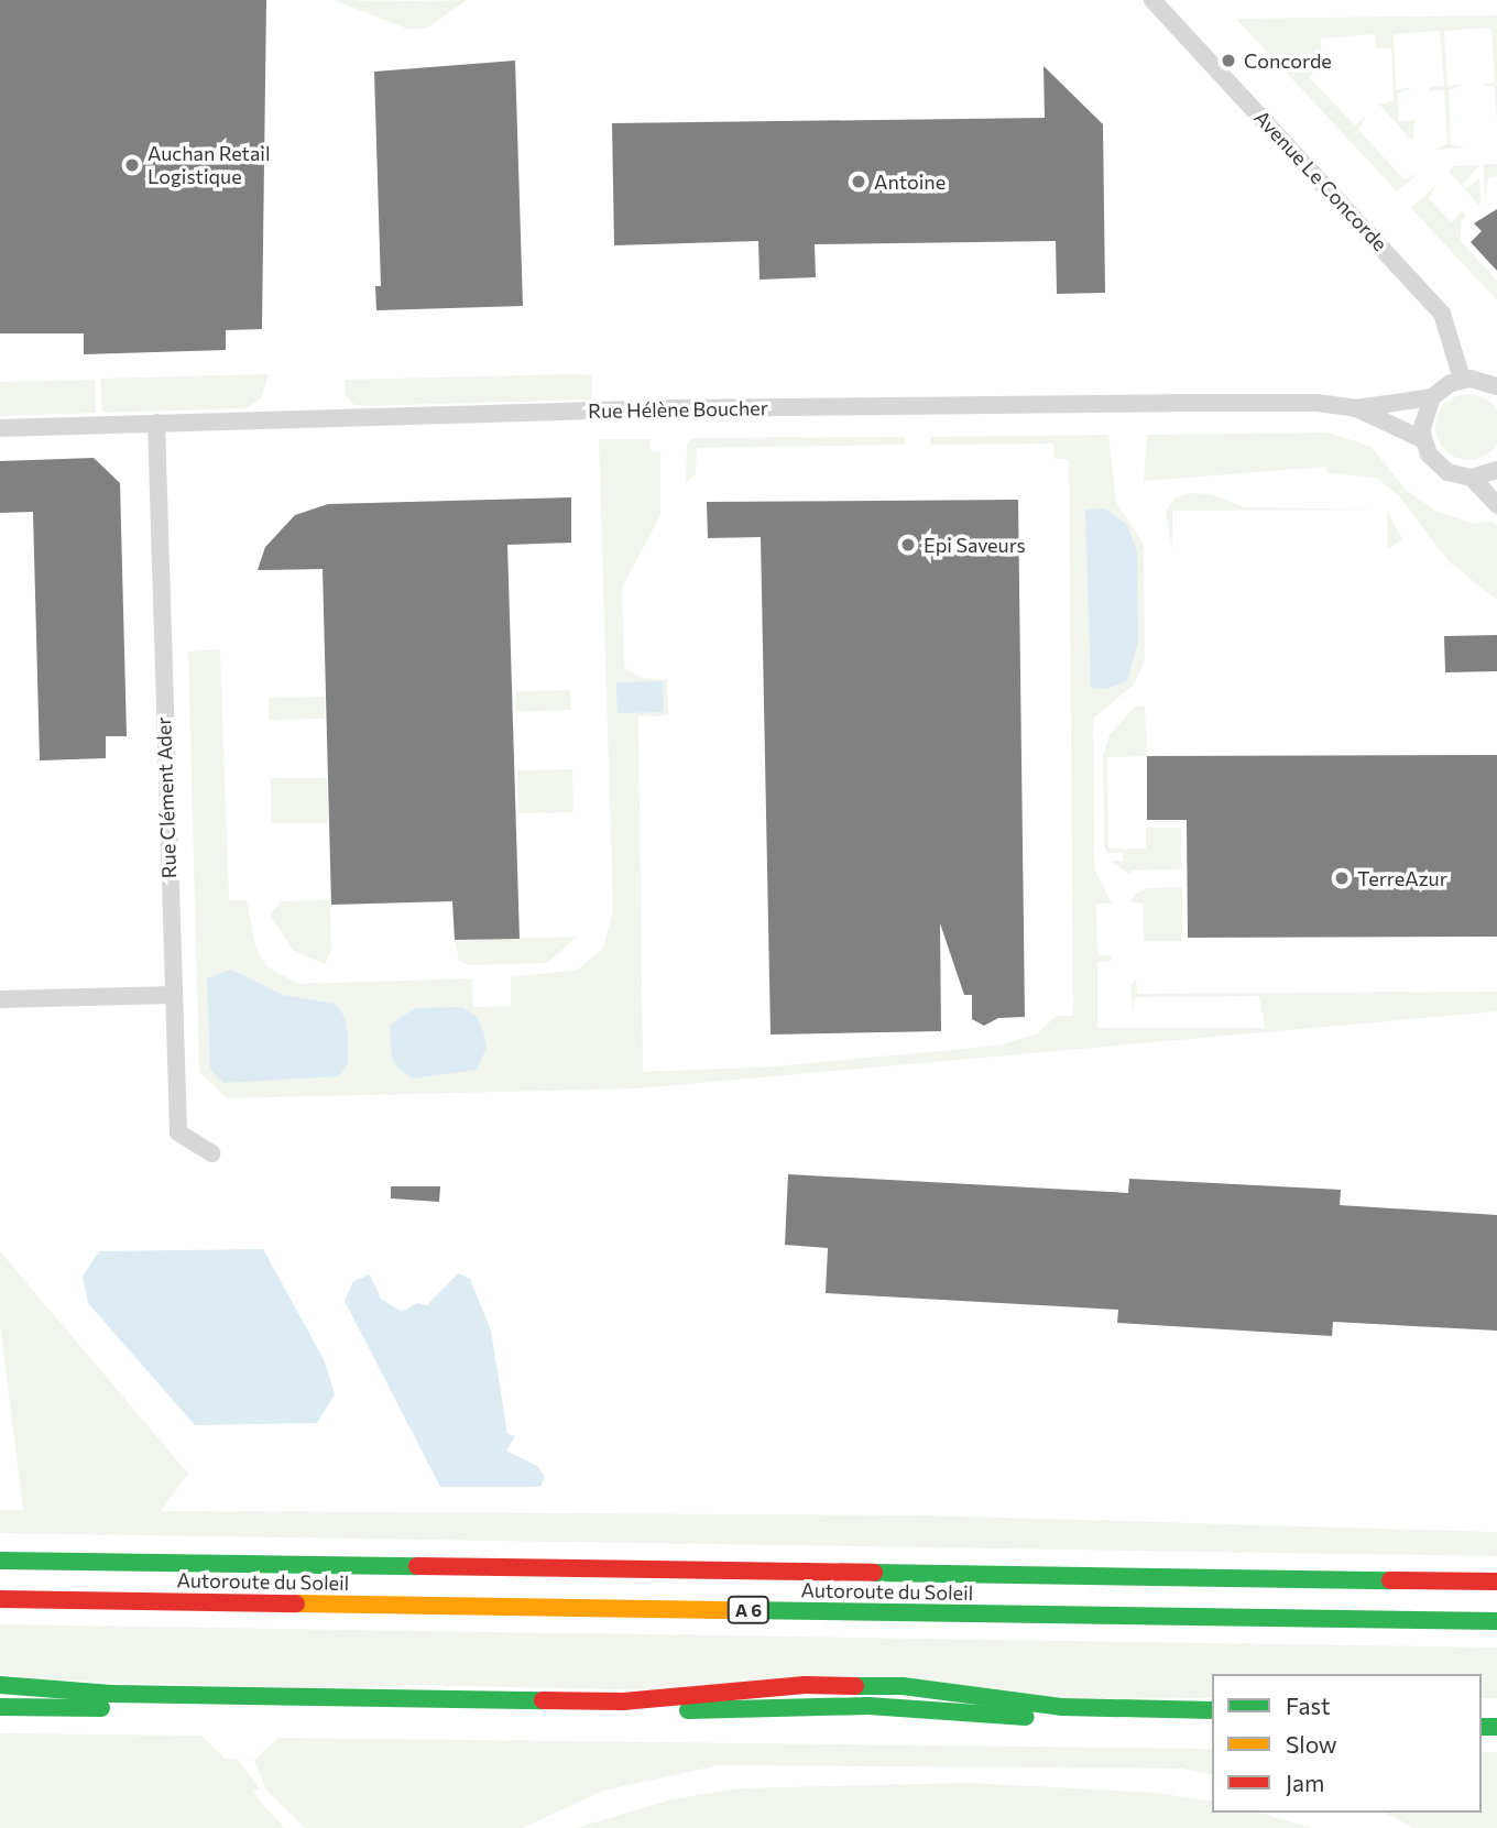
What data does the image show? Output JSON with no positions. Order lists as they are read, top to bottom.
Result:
{
  "streets": {
    "main road": ["Autoroute du Soleil", "A 6"],
    "street": ["Avenue Le Concorde", "Rue Hélène Boucher", "Rue Clément Ader"]
  },
  "crossings": [
    ["Avenue Le Concorde", "Rue Hélène Boucher"],
    ["Rue Hélène Boucher", "Rue Clément Ader"]
  ],
  "places": [
    "Concorde",
    "Auchan Retail Logistique",
    "Antoine",
    "Epi Saveurs",
    "TerreAzur"
  ],
  "legend": ["Fast", "Slow", "Jam"]
}
